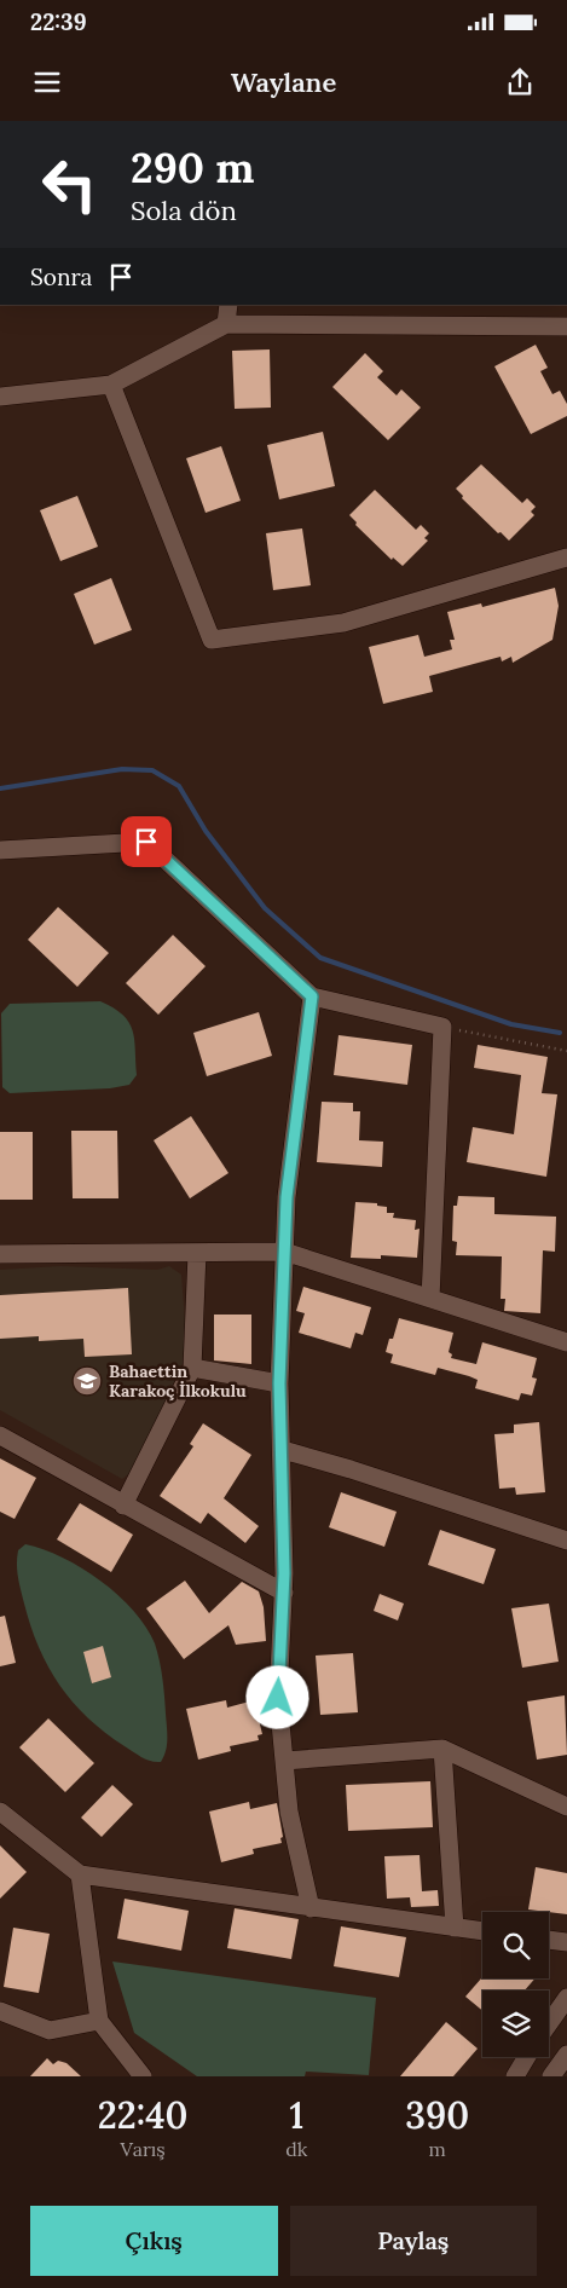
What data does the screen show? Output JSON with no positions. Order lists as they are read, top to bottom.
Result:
{
  "places": {
    "school or university": ["Bahaettin Karakoç İlkokulu"]
  },
  "page": {
    "status": "22:39",
    "header": "Waylane",
    "turn": ["290 m", "Sola dön"],
    "then": "Sonra",
    "eta": [
      "22:40",
      "Varış",
      "1",
      "dk",
      "390",
      "m"
    ],
    "buttons": ["Çıkış", "Paylaş"]
  }
}
